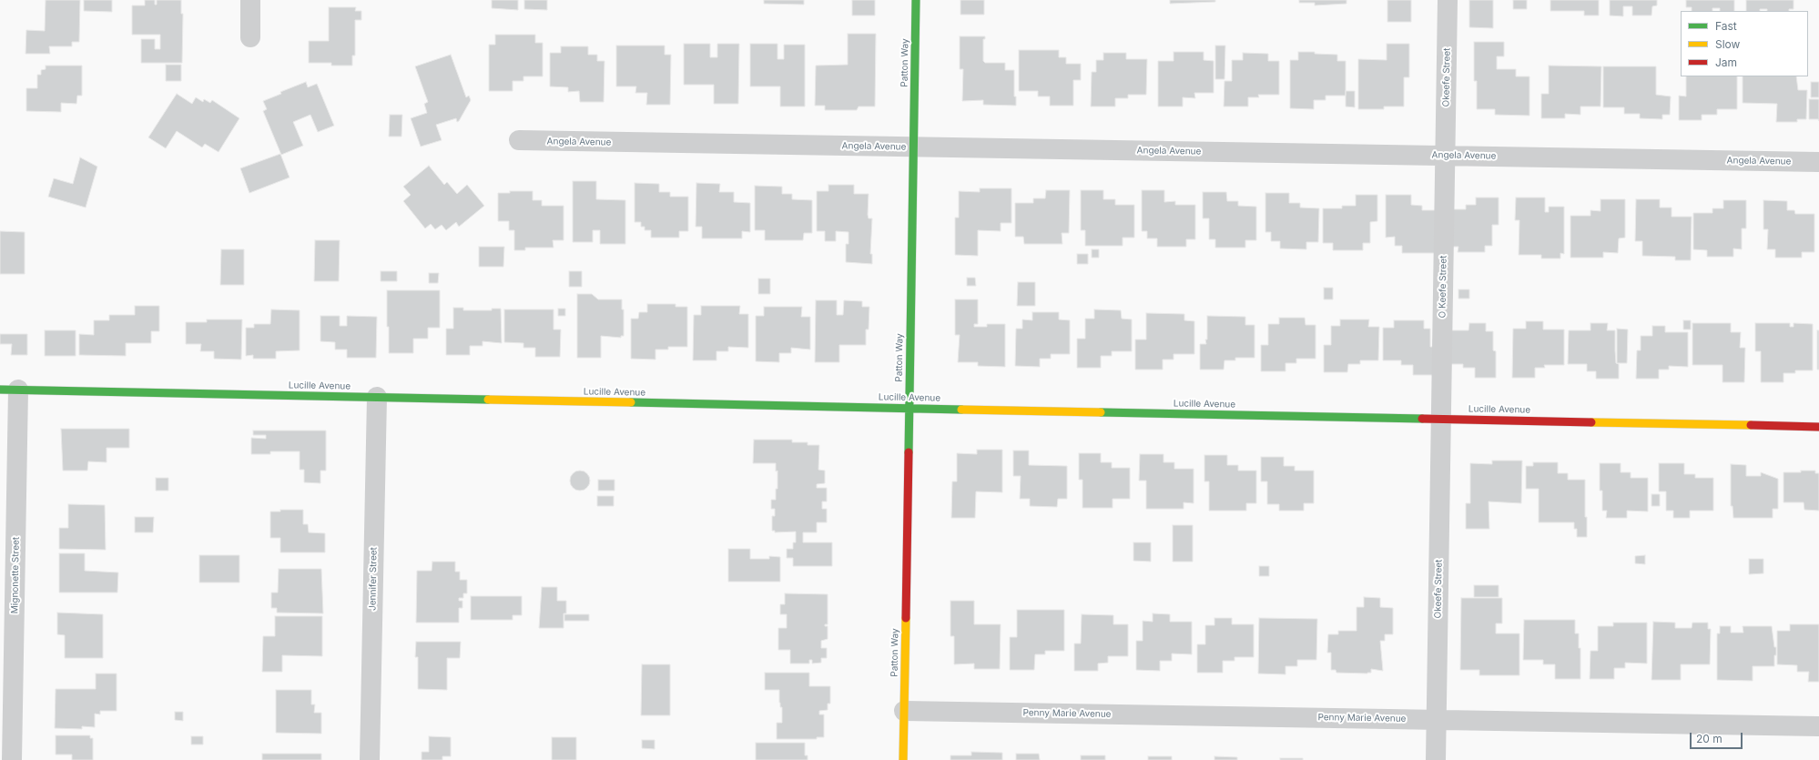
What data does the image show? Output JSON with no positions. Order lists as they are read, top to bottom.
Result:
{
  "streets": {
    "street": [
      "Patton Way",
      "Okeefe Street",
      "Angela Avenue",
      "O Keefe Street",
      "Lucille Avenue",
      "Mignonette Street",
      "Jennifer Street",
      "Penny Marie Avenue"
    ]
  },
  "crossings": [
    ["Patton Way", "Angela Avenue"],
    ["Patton Way", "Lucille Avenue"],
    ["Patton Way", "Penny Marie Avenue"],
    ["Okeefe Street", "Angela Avenue"],
    ["Okeefe Street", "O Keefe Street"],
    ["Okeefe Street", "Lucille Avenue"],
    ["Okeefe Street", "Penny Marie Avenue"],
    ["Angela Avenue", "O Keefe Street"],
    ["O Keefe Street", "Lucille Avenue"],
    ["Lucille Avenue", "Mignonette Street"],
    ["Lucille Avenue", "Jennifer Street"]
  ],
  "legend": ["Fast", "Slow", "Jam"],
  "scale_bar": "20 m"
}
